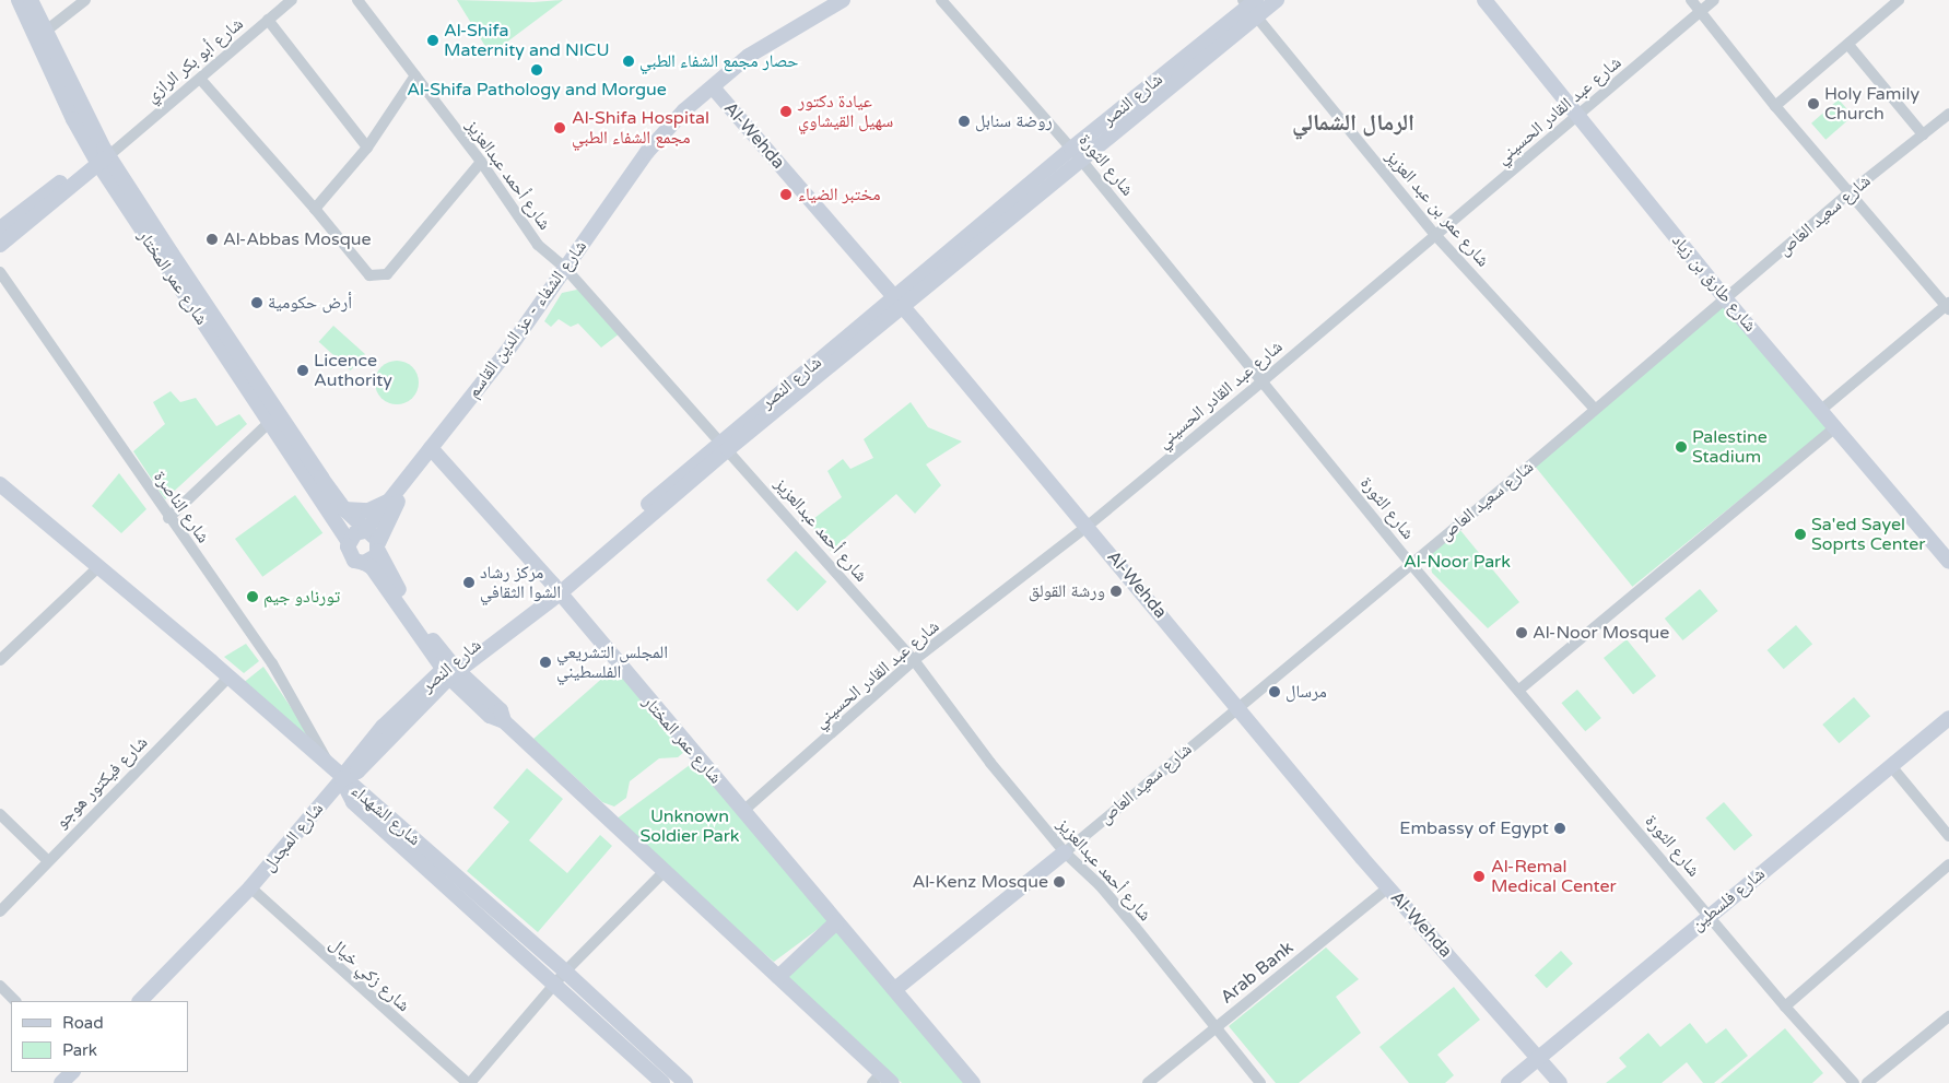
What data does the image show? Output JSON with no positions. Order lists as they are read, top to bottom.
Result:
{
  "streets": {
    "main road": [
      "شارع النصر",
      "Al-Wehda",
      "شارع سعيد العاص",
      "شارع عمر المختار",
      "شارع طارق بن زياد",
      "شارع الشفاء - عز الدين القاسم",
      "شارع الشهداء",
      "شارع المجدل",
      "شارع فلسطين"
    ],
    "street": [
      "شارع أبو بكر الرازي",
      "شارع عبد القادر الحسيني",
      "شارع الثورة",
      "شارع أحمد عبدالعزيز",
      "شارع عمر بن عبد العزيز",
      "شارع الناصرة",
      "شارع فيكتور هوجو",
      "Arab Bank",
      "شارع زكي خيال"
    ]
  },
  "crossings": [
    ["شارع أبو بكر الرازي", "شارع عمر المختار"],
    ["شارع النصر", "Al-Wehda"],
    ["شارع النصر", "شارع الثورة"],
    ["شارع النصر", "شارع أحمد عبدالعزيز"],
    ["شارع النصر", "شارع عمر بن عبد العزيز"],
    ["شارع النصر", "شارع عمر المختار"],
    ["شارع النصر", "شارع المجدل"],
    ["شارع عبد القادر الحسيني", "Al-Wehda"],
    ["شارع عبد القادر الحسيني", "شارع الثورة"],
    ["شارع عبد القادر الحسيني", "شارع أحمد عبدالعزيز"],
    ["شارع عبد القادر الحسيني", "شارع عمر بن عبد العزيز"],
    ["شارع عبد القادر الحسيني", "شارع عمر المختار"],
    ["شارع عبد القادر الحسيني", "شارع طارق بن زياد"],
    ["Al-Wehda", "شارع سعيد العاص"],
    ["Al-Wehda", "شارع الشفاء - عز الدين القاسم"],
    ["Al-Wehda", "شارع فلسطين"],
    ["Al-Wehda", "Arab Bank"],
    ["شارع الثورة", "شارع سعيد العاص"],
    ["شارع الثورة", "شارع فلسطين"],
    ["شارع أحمد عبدالعزيز", "شارع سعيد العاص"],
    ["شارع أحمد عبدالعزيز", "شارع الشفاء - عز الدين القاسم"],
    ["شارع أحمد عبدالعزيز", "Arab Bank"],
    ["شارع عمر بن عبد العزيز", "شارع سعيد العاص"],
    ["شارع سعيد العاص", "شارع عمر المختار"],
    ["شارع سعيد العاص", "شارع طارق بن زياد"],
    ["شارع عمر المختار", "شارع الشفاء - عز الدين القاسم"],
    ["شارع الناصرة", "شارع الشهداء"],
    ["شارع الشهداء", "شارع المجدل"],
    ["شارع المجدل", "شارع زكي خيال"]
  ],
  "districts": ["الرمال الشمالي"],
  "parks": ["Al-Noor Park", "Unknown Soldier Park"],
  "places": [
    "Al-Shifa Maternity and NICU",
    "حصار مجمع الشفاء الطبي",
    "Al-Shifa Pathology and Morgue",
    "Holy Family Church",
    "عيادة دكتور سهيل القيشاوي",
    "روضة سنابل",
    "Al-Shifa Hospital مجمع الشفاء الطبي",
    "مختبر الضياء",
    "Al-Abbas Mosque",
    "أرض حكومية",
    "Licence Authority",
    "Palestine Stadium",
    "Sa'ed Sayel Soprts Center",
    "مركز رشاد الشوا الثقافي",
    "ورشة القولق",
    "تورنادو جيم",
    "Al-Noor Mosque",
    "المجلس التشريعي الفلسطيني",
    "مرسال",
    "Embassy of Egypt",
    "Al-Remal Medical Center",
    "Al-Kenz Mosque"
  ],
  "legend": ["Road", "Park"]
}
